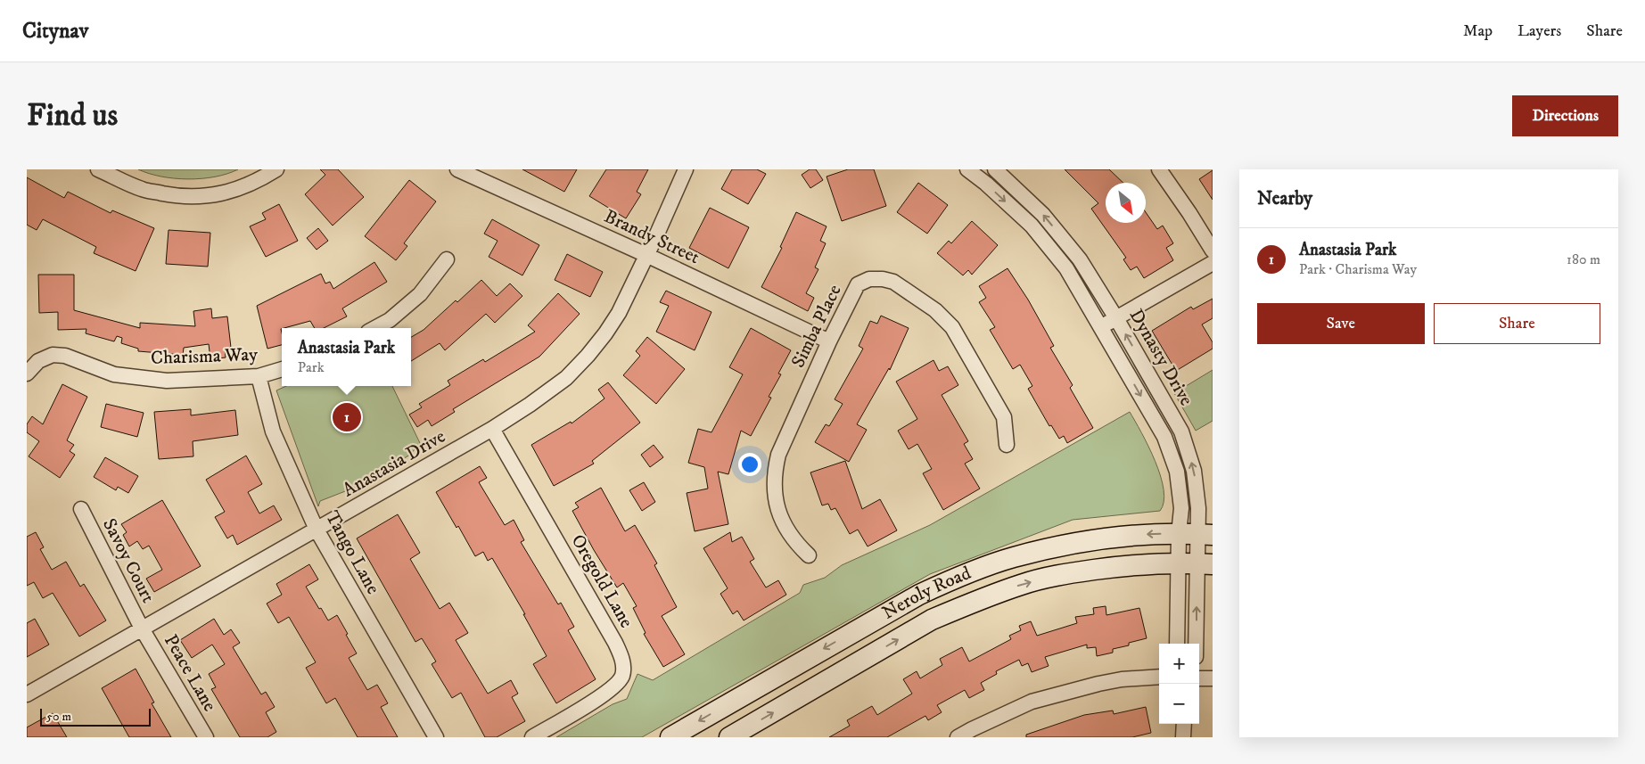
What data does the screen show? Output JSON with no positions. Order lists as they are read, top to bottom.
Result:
{
  "streets": {
    "street": [
      "Brandy Street",
      "Simba Place",
      "Charisma Way",
      "Dynasty Drive",
      "Anastasia Drive",
      "Tango Lane",
      "Savoy Court",
      "Oregold Lane",
      "Neroly Road",
      "Peace Lane"
    ]
  },
  "crossings": [
    ["Brandy Street", "Simba Place"],
    ["Brandy Street", "Anastasia Drive"],
    ["Charisma Way", "Tango Lane"],
    ["Dynasty Drive", "Neroly Road"],
    ["Anastasia Drive", "Tango Lane"],
    ["Anastasia Drive", "Savoy Court"],
    ["Anastasia Drive", "Oregold Lane"],
    ["Anastasia Drive", "Peace Lane"],
    ["Savoy Court", "Peace Lane"]
  ],
  "scale_bar": "50 m",
  "north": "bottom right",
  "page": {
    "header": "Citynav",
    "nav": ["Map", "Layers", "Share"],
    "buttons": [
      "Directions",
      ["Save", "Share"]
    ],
    "title": "Find us",
    "heading": "Nearby",
    "list": [
      {
        "mark": "1",
        "name": "Anastasia Park",
        "note": "Park · Charisma Way",
        "value": "180 m"
      }
    ],
    "popup": ["Anastasia Park", "Park"],
    "pins": "1",
    "map_buttons": ["+", "−"],
    "scale": "50 m"
  }
}
